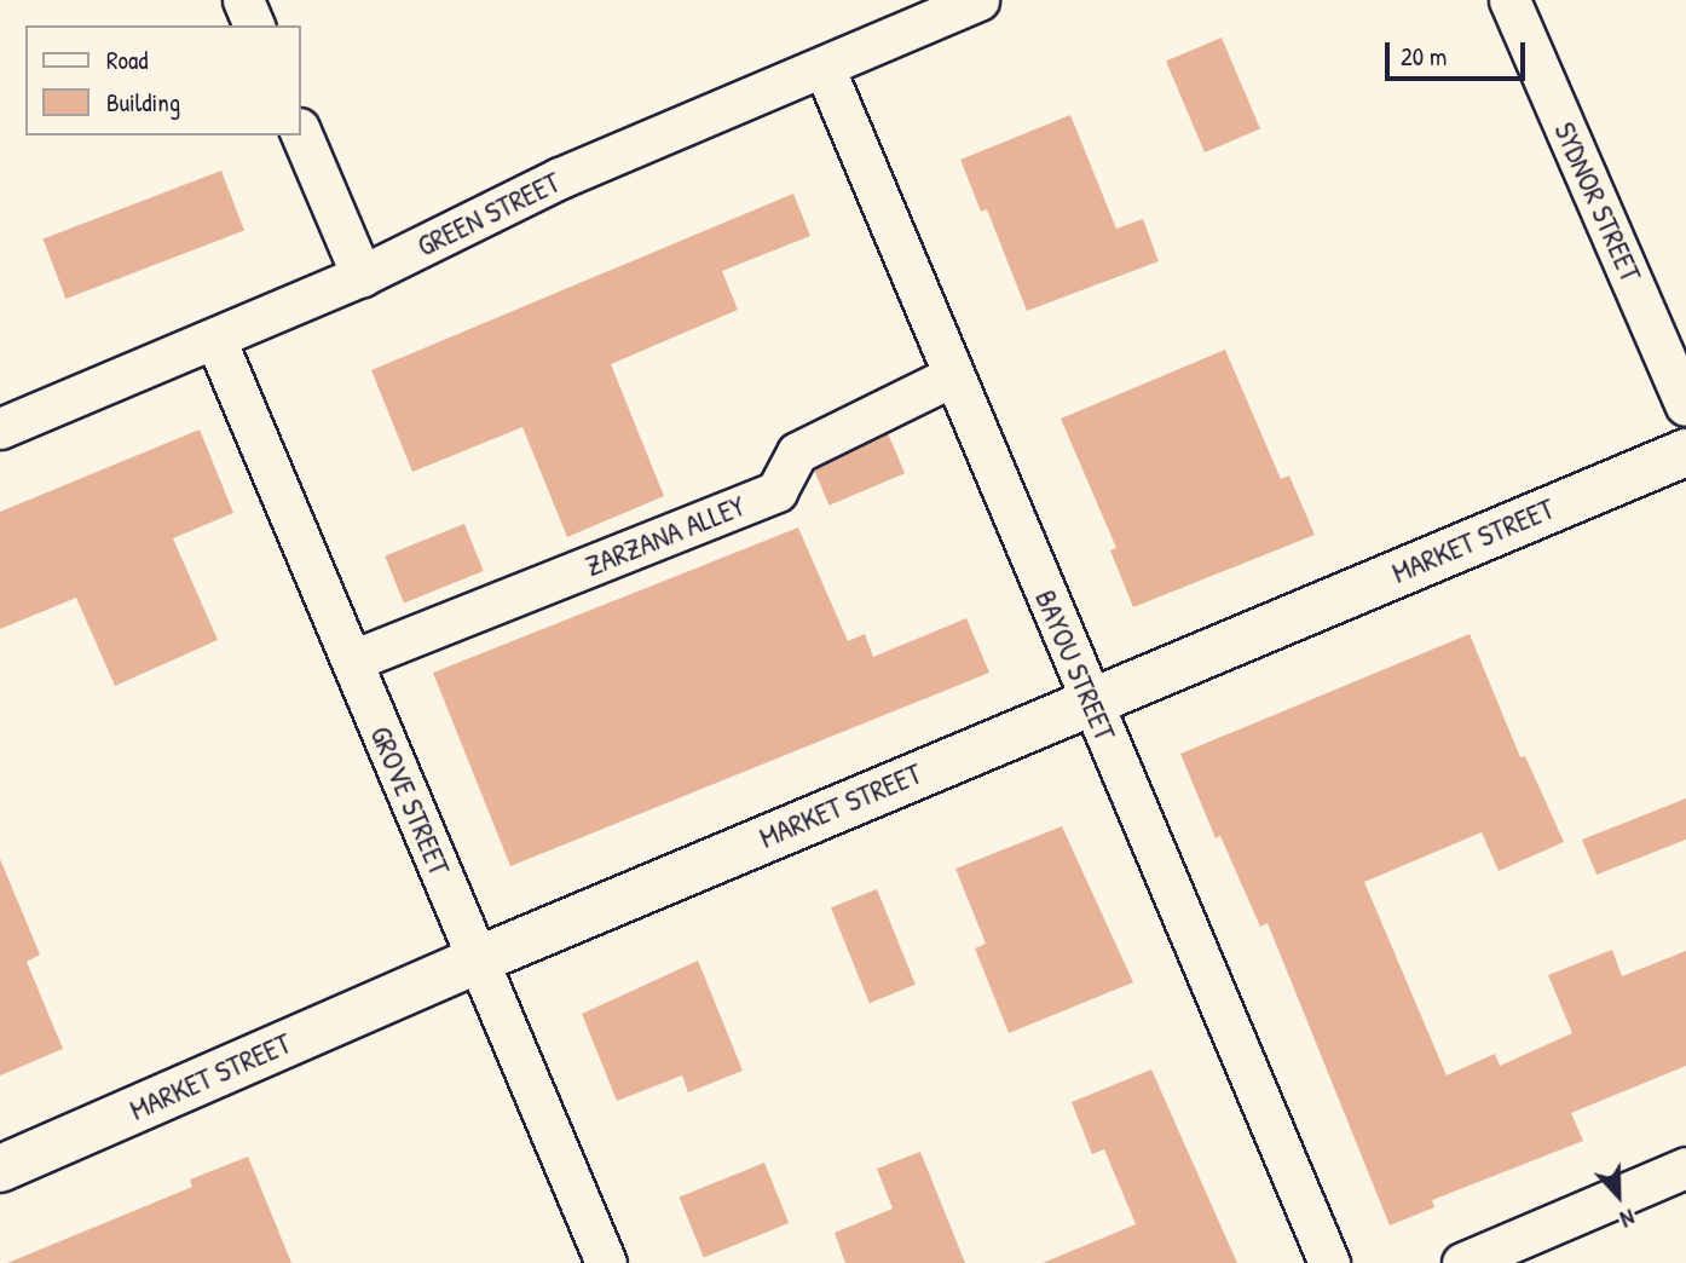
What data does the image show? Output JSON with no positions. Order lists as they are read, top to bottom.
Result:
{
  "streets": {
    "street": [
      "SYDNOR STREET",
      "GREEN STREET",
      "ZARZANA ALLEY",
      "MARKET STREET",
      "BAYOU STREET",
      "GROVE STREET"
    ]
  },
  "crossings": [
    ["GREEN STREET", "BAYOU STREET"],
    ["GREEN STREET", "GROVE STREET"],
    ["ZARZANA ALLEY", "BAYOU STREET"],
    ["ZARZANA ALLEY", "GROVE STREET"],
    ["MARKET STREET", "BAYOU STREET"],
    ["MARKET STREET", "GROVE STREET"]
  ],
  "legend": ["Road", "Building"],
  "scale_bar": "20 m",
  "north": "bottom"
}
